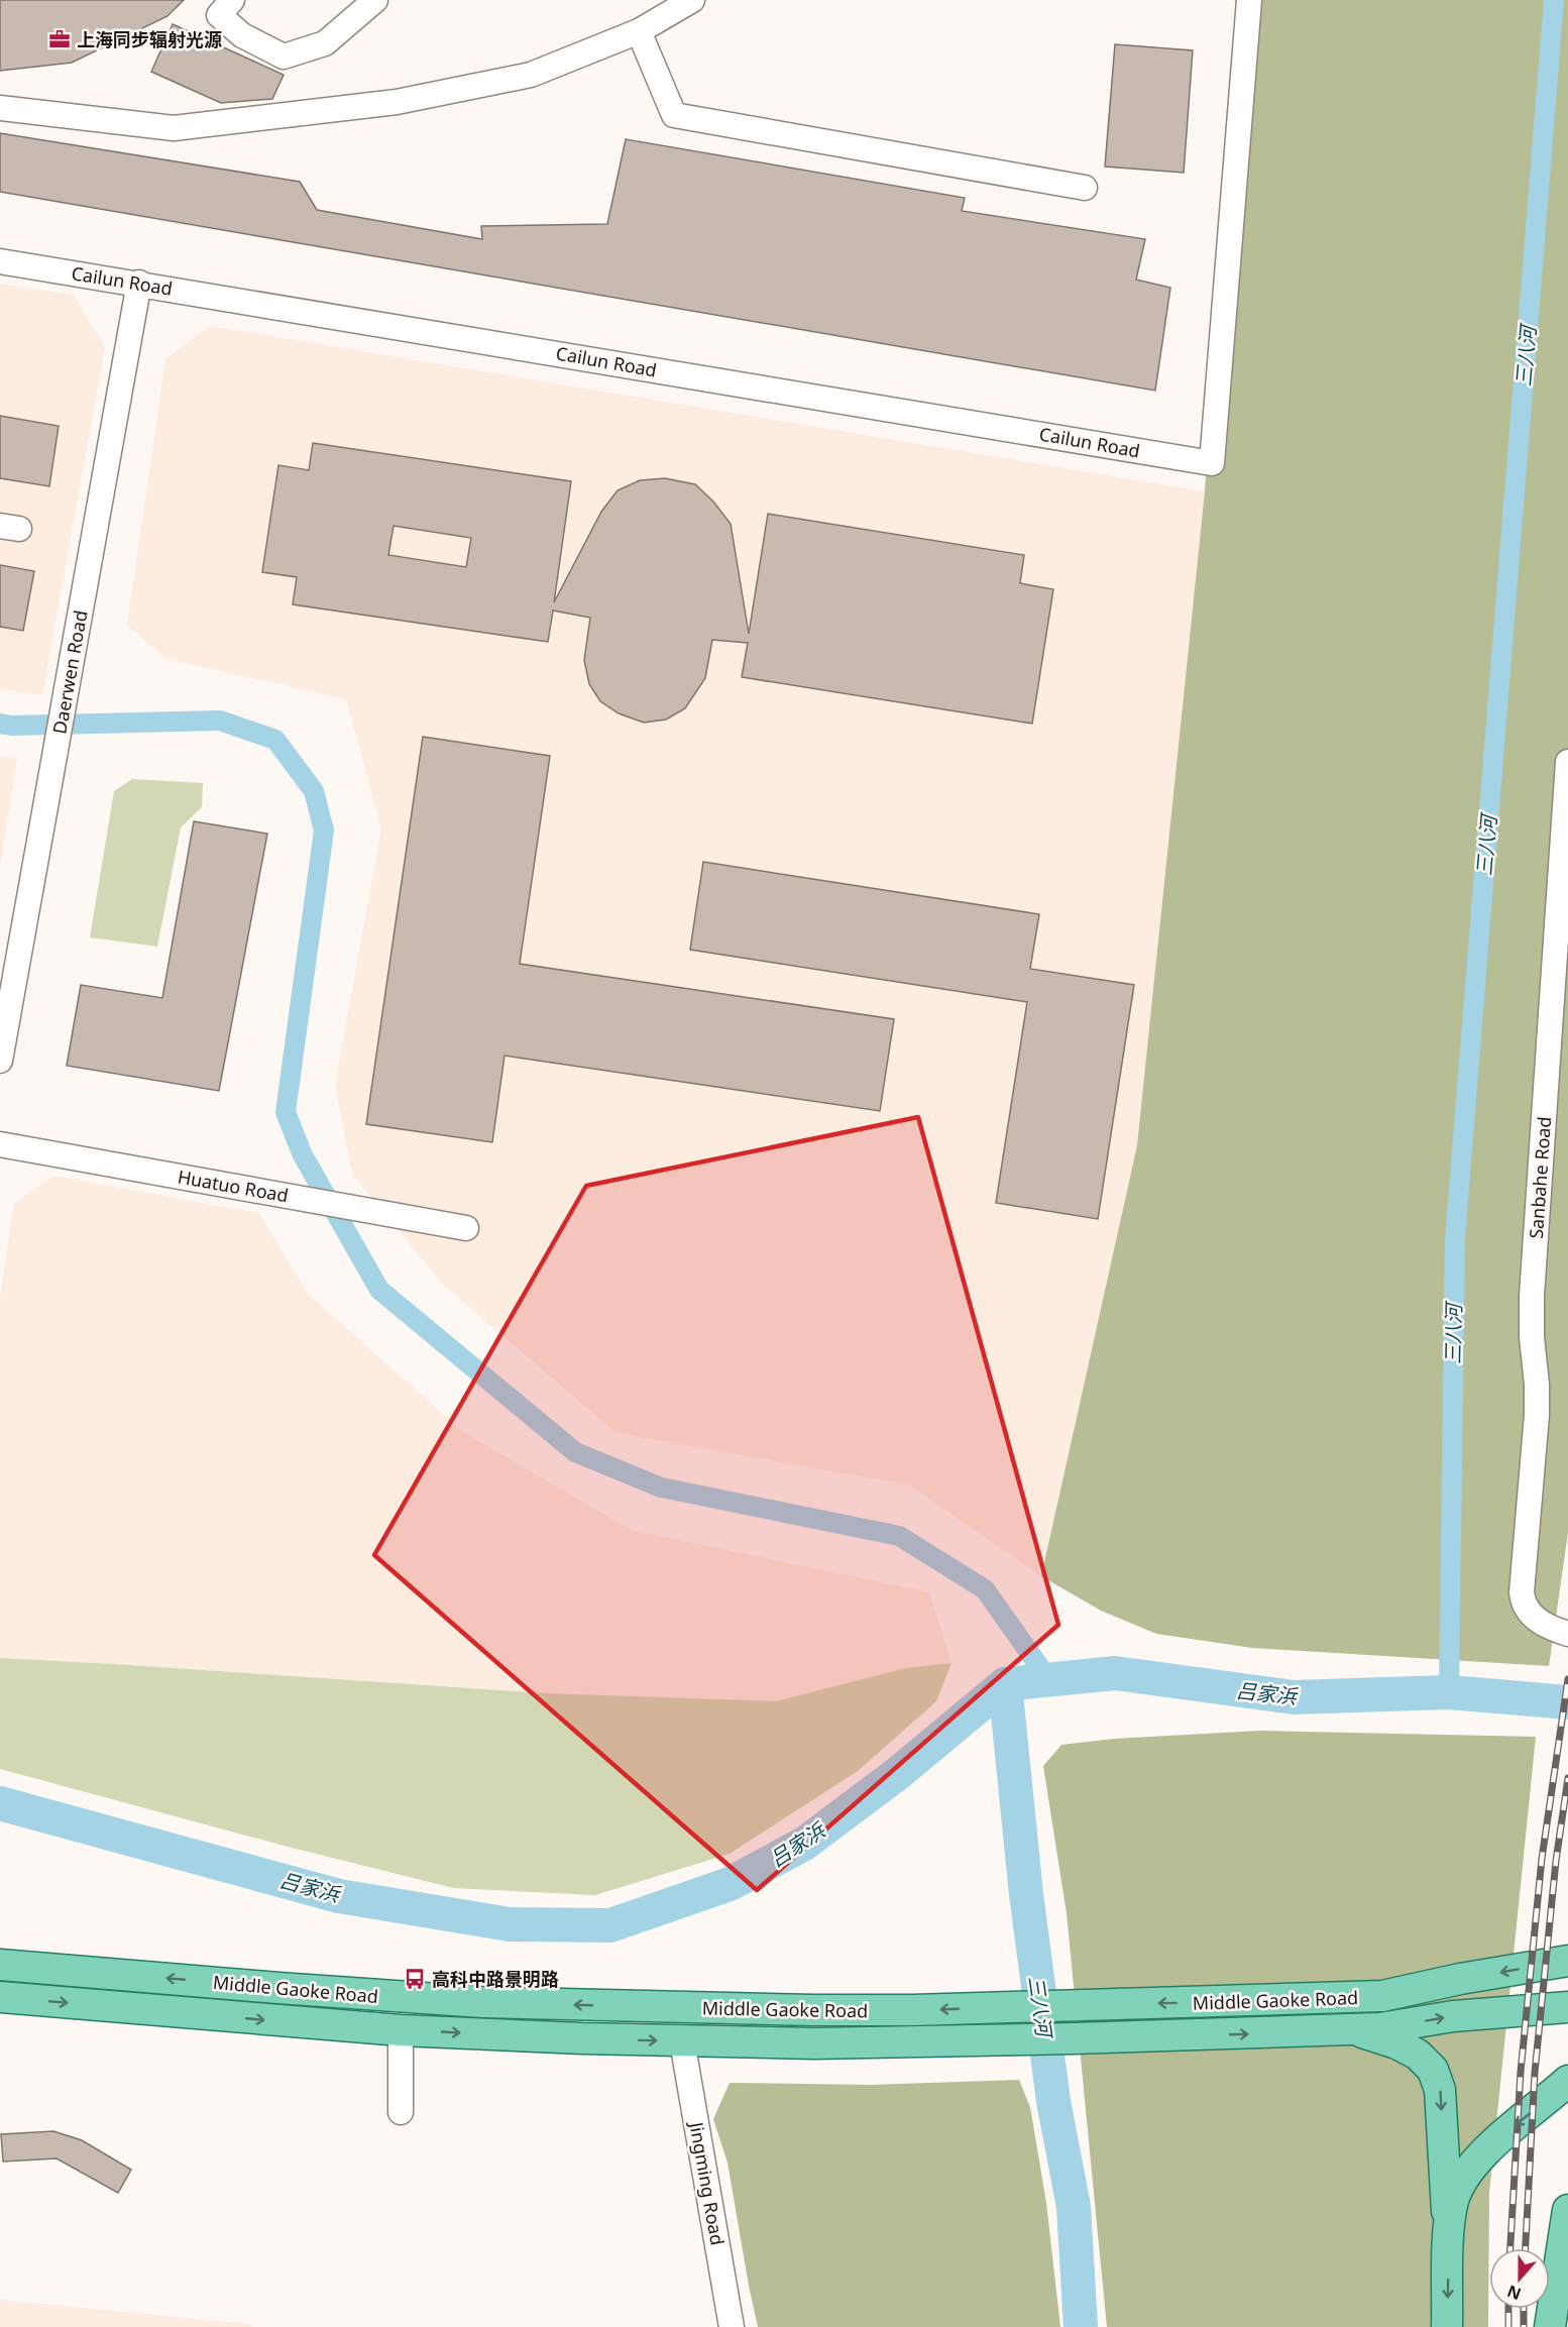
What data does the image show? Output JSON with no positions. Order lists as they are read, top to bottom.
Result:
{
  "streets": {
    "main road": ["Middle Gaoke Road"],
    "street": [
      "Cailun Road",
      "Daerwen Road",
      "Sanbahe Road",
      "Huatuo Road",
      "Jingming Road"
    ]
  },
  "crossings": [
    ["Cailun Road", "Daerwen Road"],
    ["Middle Gaoke Road", "Jingming Road"]
  ],
  "water": ["三八河", "吕家浜"],
  "places": {
    "office": ["上海同步辐射光源"],
    "bus stop": ["高科中路景明路"]
  },
  "north": "bottom"
}
